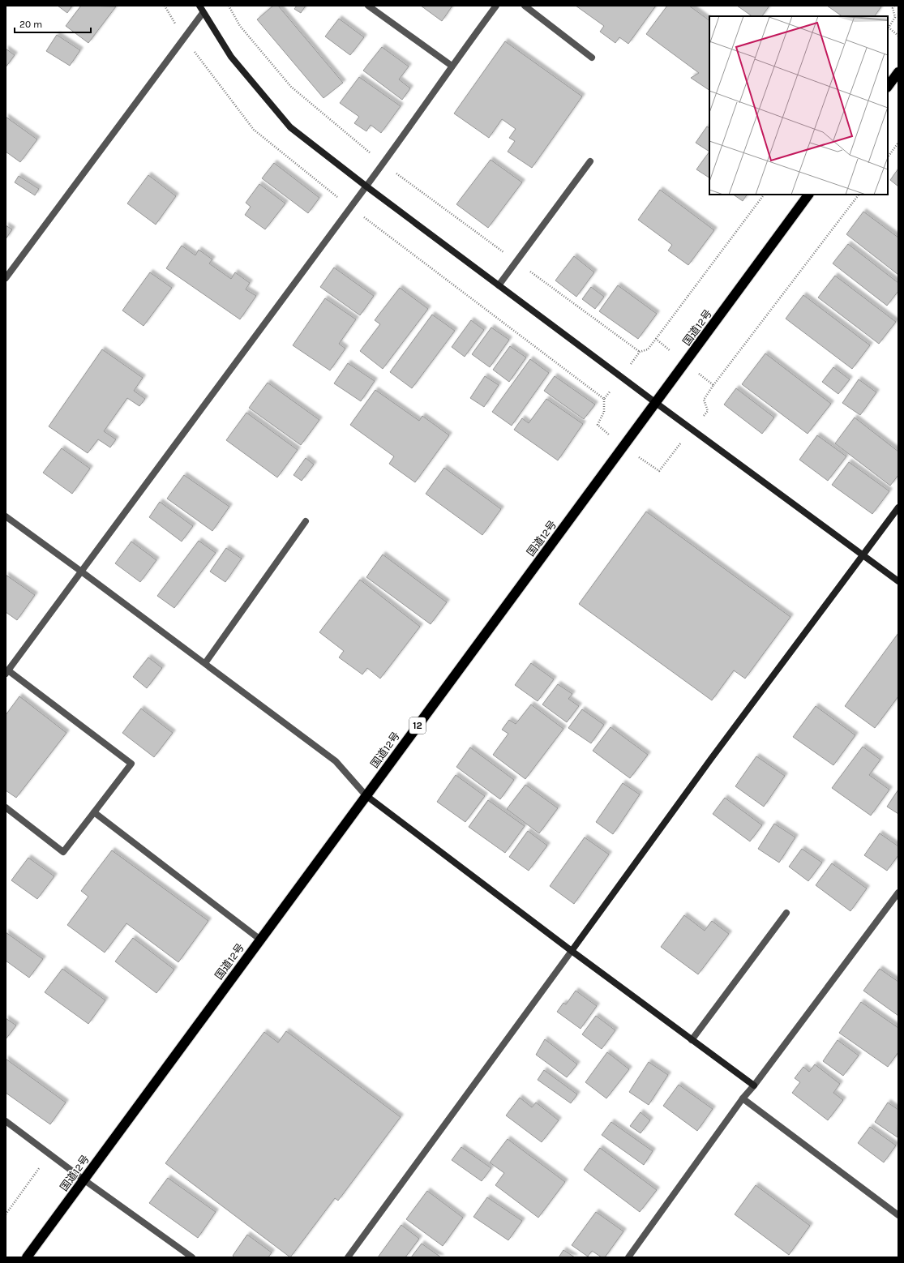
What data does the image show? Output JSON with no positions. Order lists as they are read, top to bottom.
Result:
{
  "streets": {
    "highway": ["国道12号", "12"]
  },
  "scale_bar": "20 m"
}
